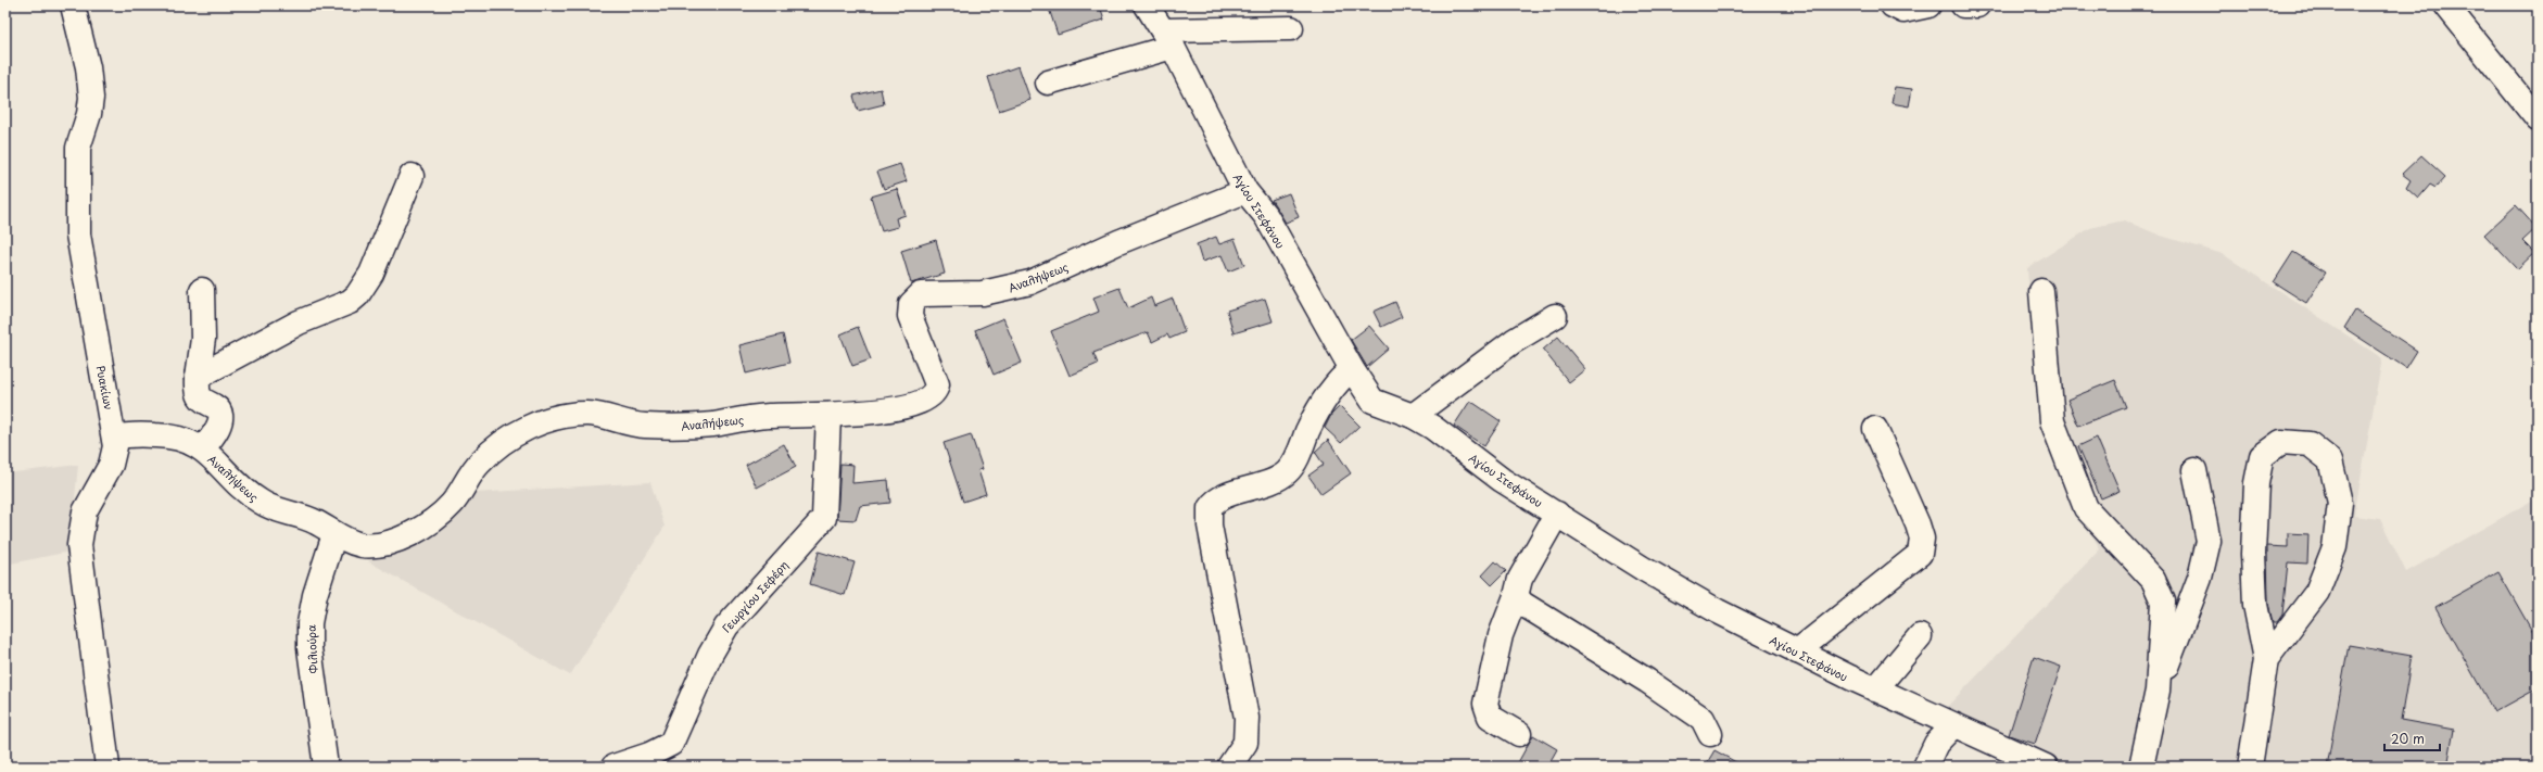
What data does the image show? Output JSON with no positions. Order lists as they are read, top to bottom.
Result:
{
  "streets": {
    "street": [
      "Αγίου Στεφάνου",
      "Αναλήψεως",
      "Ρυακίων",
      "Γεωργίου Σεφέρη",
      "Φιλιούρα"
    ]
  },
  "crossings": [
    ["Αγίου Στεφάνου", "Αναλήψεως"],
    ["Αναλήψεως", "Ρυακίων"],
    ["Αναλήψεως", "Γεωργίου Σεφέρη"],
    ["Αναλήψεως", "Φιλιούρα"]
  ],
  "scale_bar": "20 m"
}
